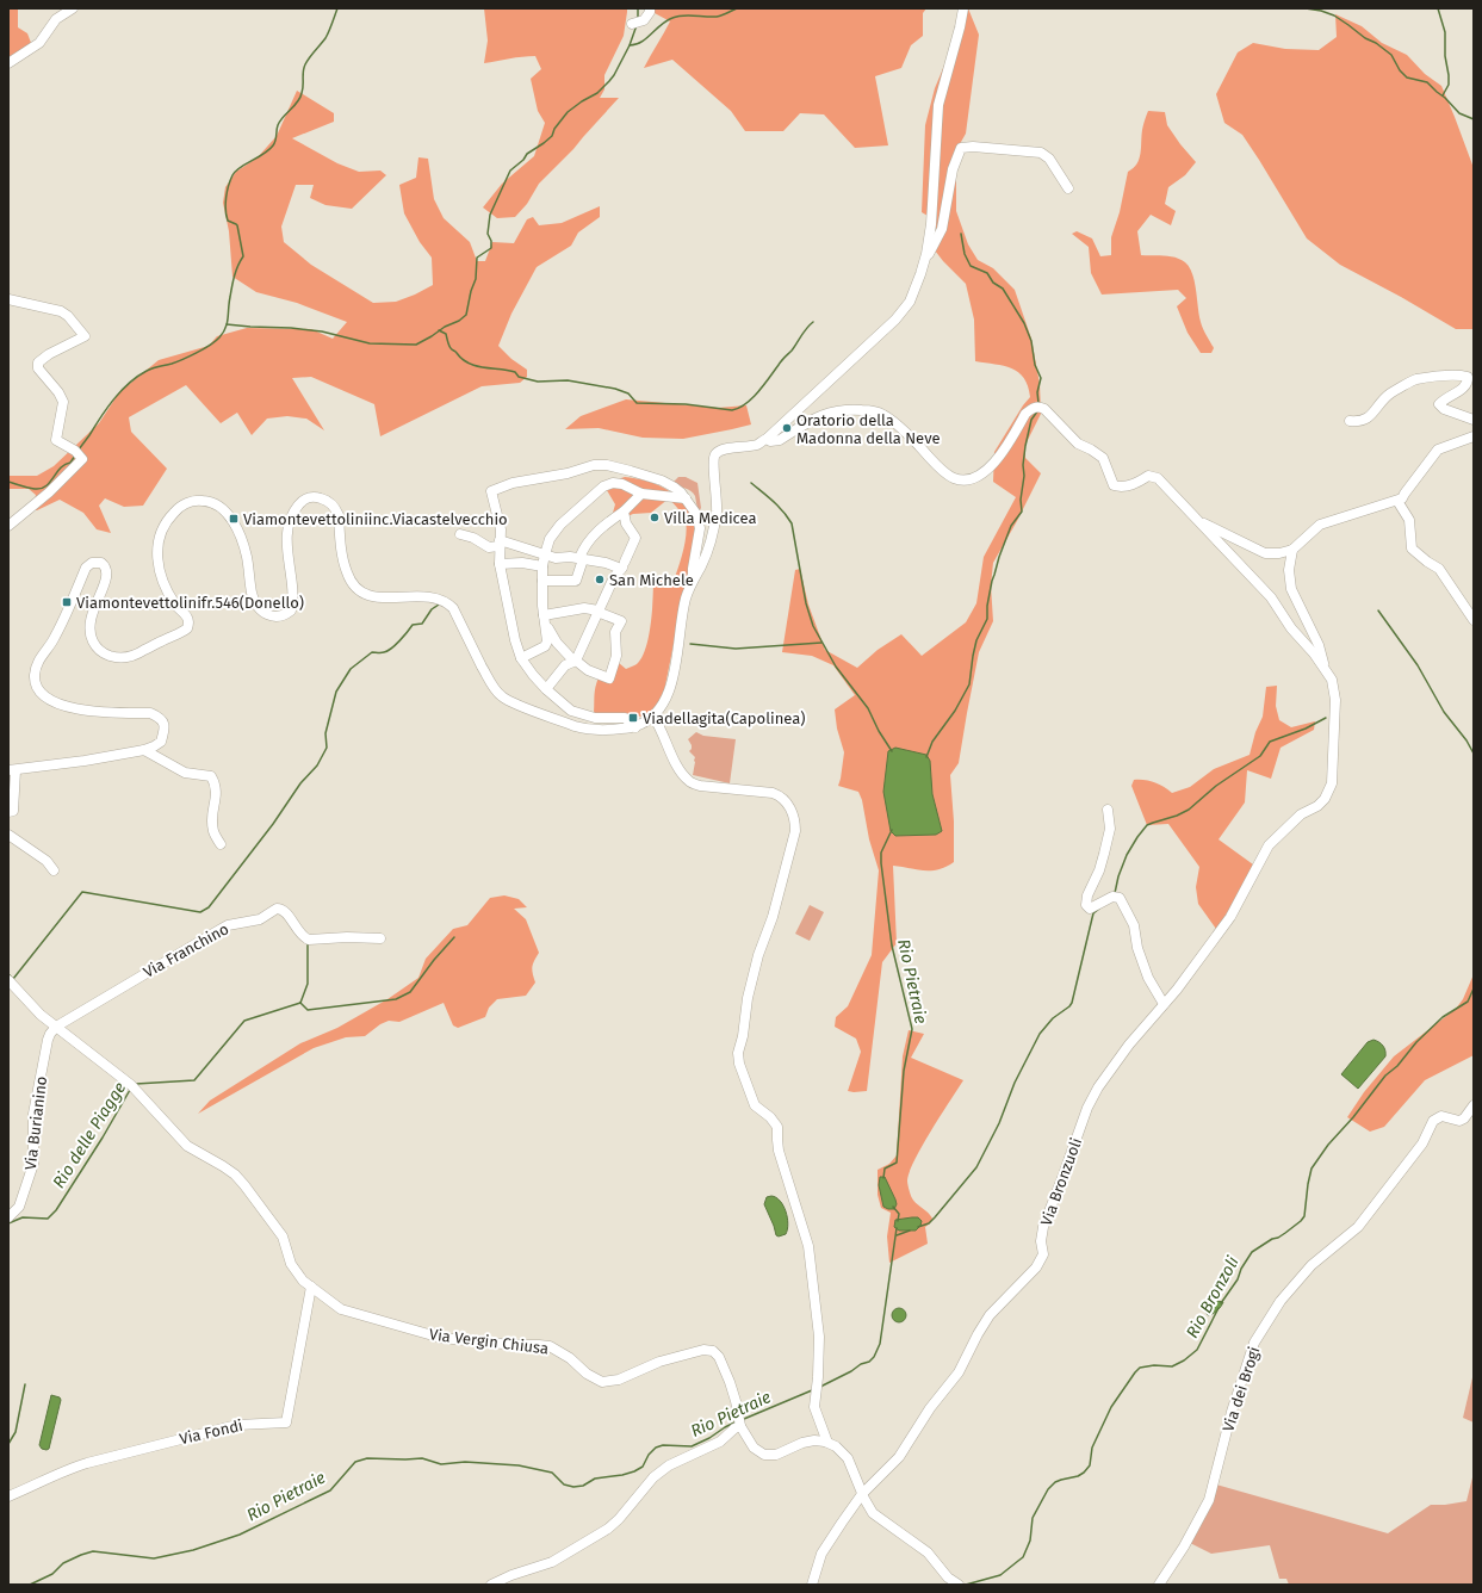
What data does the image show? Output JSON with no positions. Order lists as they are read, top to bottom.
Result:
{
  "streets": {
    "street": [
      "Via Franchino",
      "Via Burianino",
      "Via Bronzuoli",
      "Via Vergin Chiusa",
      "Via dei Brogi",
      "Via Fondi"
    ]
  },
  "crossings": [
    ["Via Franchino", "Via Burianino"],
    ["Via Franchino", "Via Vergin Chiusa"],
    ["Via Burianino", "Via Vergin Chiusa"],
    ["Via Vergin Chiusa", "Via Fondi"]
  ],
  "water": ["Rio Pietraie", "Rio delle Piagge", "Rio Bronzoli"],
  "places": {
    "other": ["Oratorio della Madonna della Neve", "Villa Medicea", "San Michele"],
    "transit": ["Viamontevettoliniinc.Viacastelvecchio", "Viamontevettolinifr.546(Donello)", "Viadellagita(Capolinea)"]
  }
}
